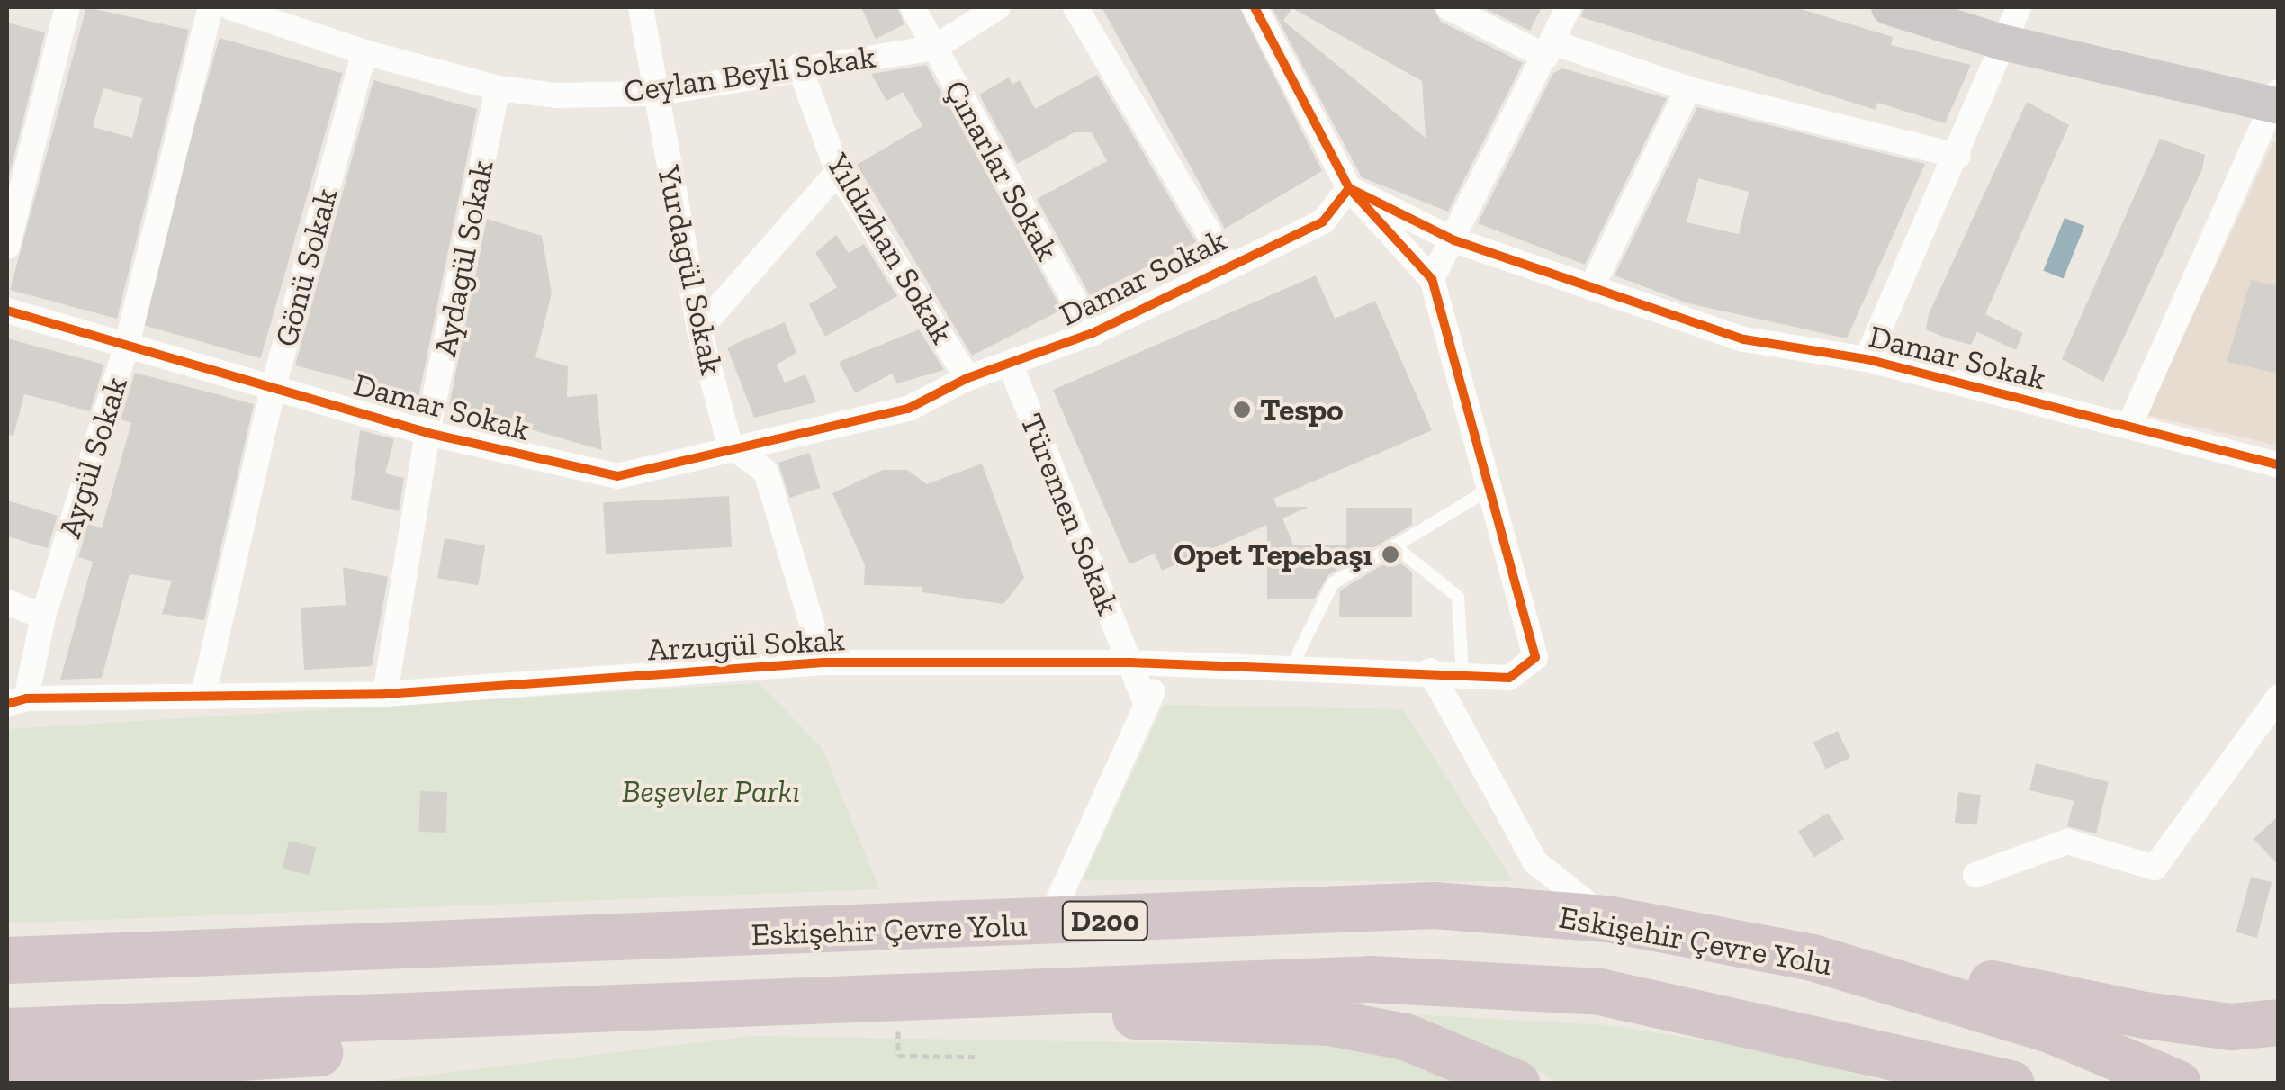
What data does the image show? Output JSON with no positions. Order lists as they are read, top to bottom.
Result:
{
  "streets": {
    "highway": ["D200", "Eskişehir Çevre Yolu"],
    "street": [
      "Ceylan Beyli Sokak",
      "Çınarlar Sokak",
      "Yıldızhan Sokak",
      "Aydagül Sokak",
      "Gönü Sokak",
      "Yurdagül Sokak",
      "Damar Sokak",
      "Aygül Sokak",
      "Türemen Sokak",
      "Arzugül Sokak"
    ]
  },
  "crossings": [
    ["Ceylan Beyli Sokak", "Çınarlar Sokak"],
    ["Ceylan Beyli Sokak", "Yıldızhan Sokak"],
    ["Ceylan Beyli Sokak", "Aydagül Sokak"],
    ["Ceylan Beyli Sokak", "Gönü Sokak"],
    ["Ceylan Beyli Sokak", "Yurdagül Sokak"],
    ["Çınarlar Sokak", "Damar Sokak"],
    ["Yıldızhan Sokak", "Damar Sokak"],
    ["Aydagül Sokak", "Damar Sokak"],
    ["Aydagül Sokak", "Arzugül Sokak"],
    ["Gönü Sokak", "Damar Sokak"],
    ["Gönü Sokak", "Arzugül Sokak"],
    ["Yurdagül Sokak", "Damar Sokak"],
    ["Damar Sokak", "Aygül Sokak"],
    ["Damar Sokak", "Türemen Sokak"],
    ["Aygül Sokak", "Arzugül Sokak"],
    ["Türemen Sokak", "Arzugül Sokak"]
  ],
  "parks": ["Beşevler Parkı"],
  "places": ["Tespo", "Opet Tepebaşı"]
}
